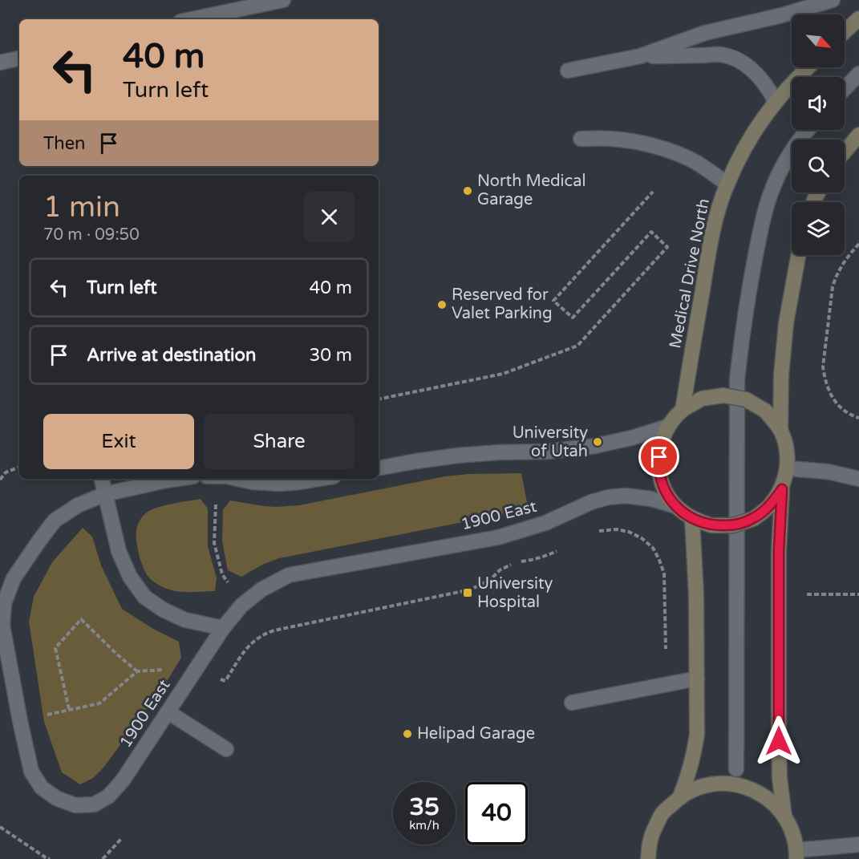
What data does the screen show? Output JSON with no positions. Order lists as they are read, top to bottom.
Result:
{
  "streets": {
    "street": ["Medical Drive North"],
    "lane": ["1900 East"]
  },
  "crossings": [
    ["Medical Drive North", "1900 East"]
  ],
  "places": {
    "other": [
      "North Medical Garage",
      "Reserved for Valet Parking",
      "University of Utah",
      "Helipad Garage"
    ],
    "transit": ["University Hospital"]
  },
  "north": "bottom right",
  "page": {
    "turn": ["40 m", "Turn left"],
    "then": "Then",
    "heading": ["1 min", "70 m · 09:50"],
    "list": [
      {
        "name": "Turn left",
        "value": "40 m"
      },
      {
        "name": "Arrive at destination",
        "value": "30 m"
      }
    ],
    "buttons": ["Exit", "Share"],
    "speed": "35 km/h",
    "limit": "40"
  }
}
